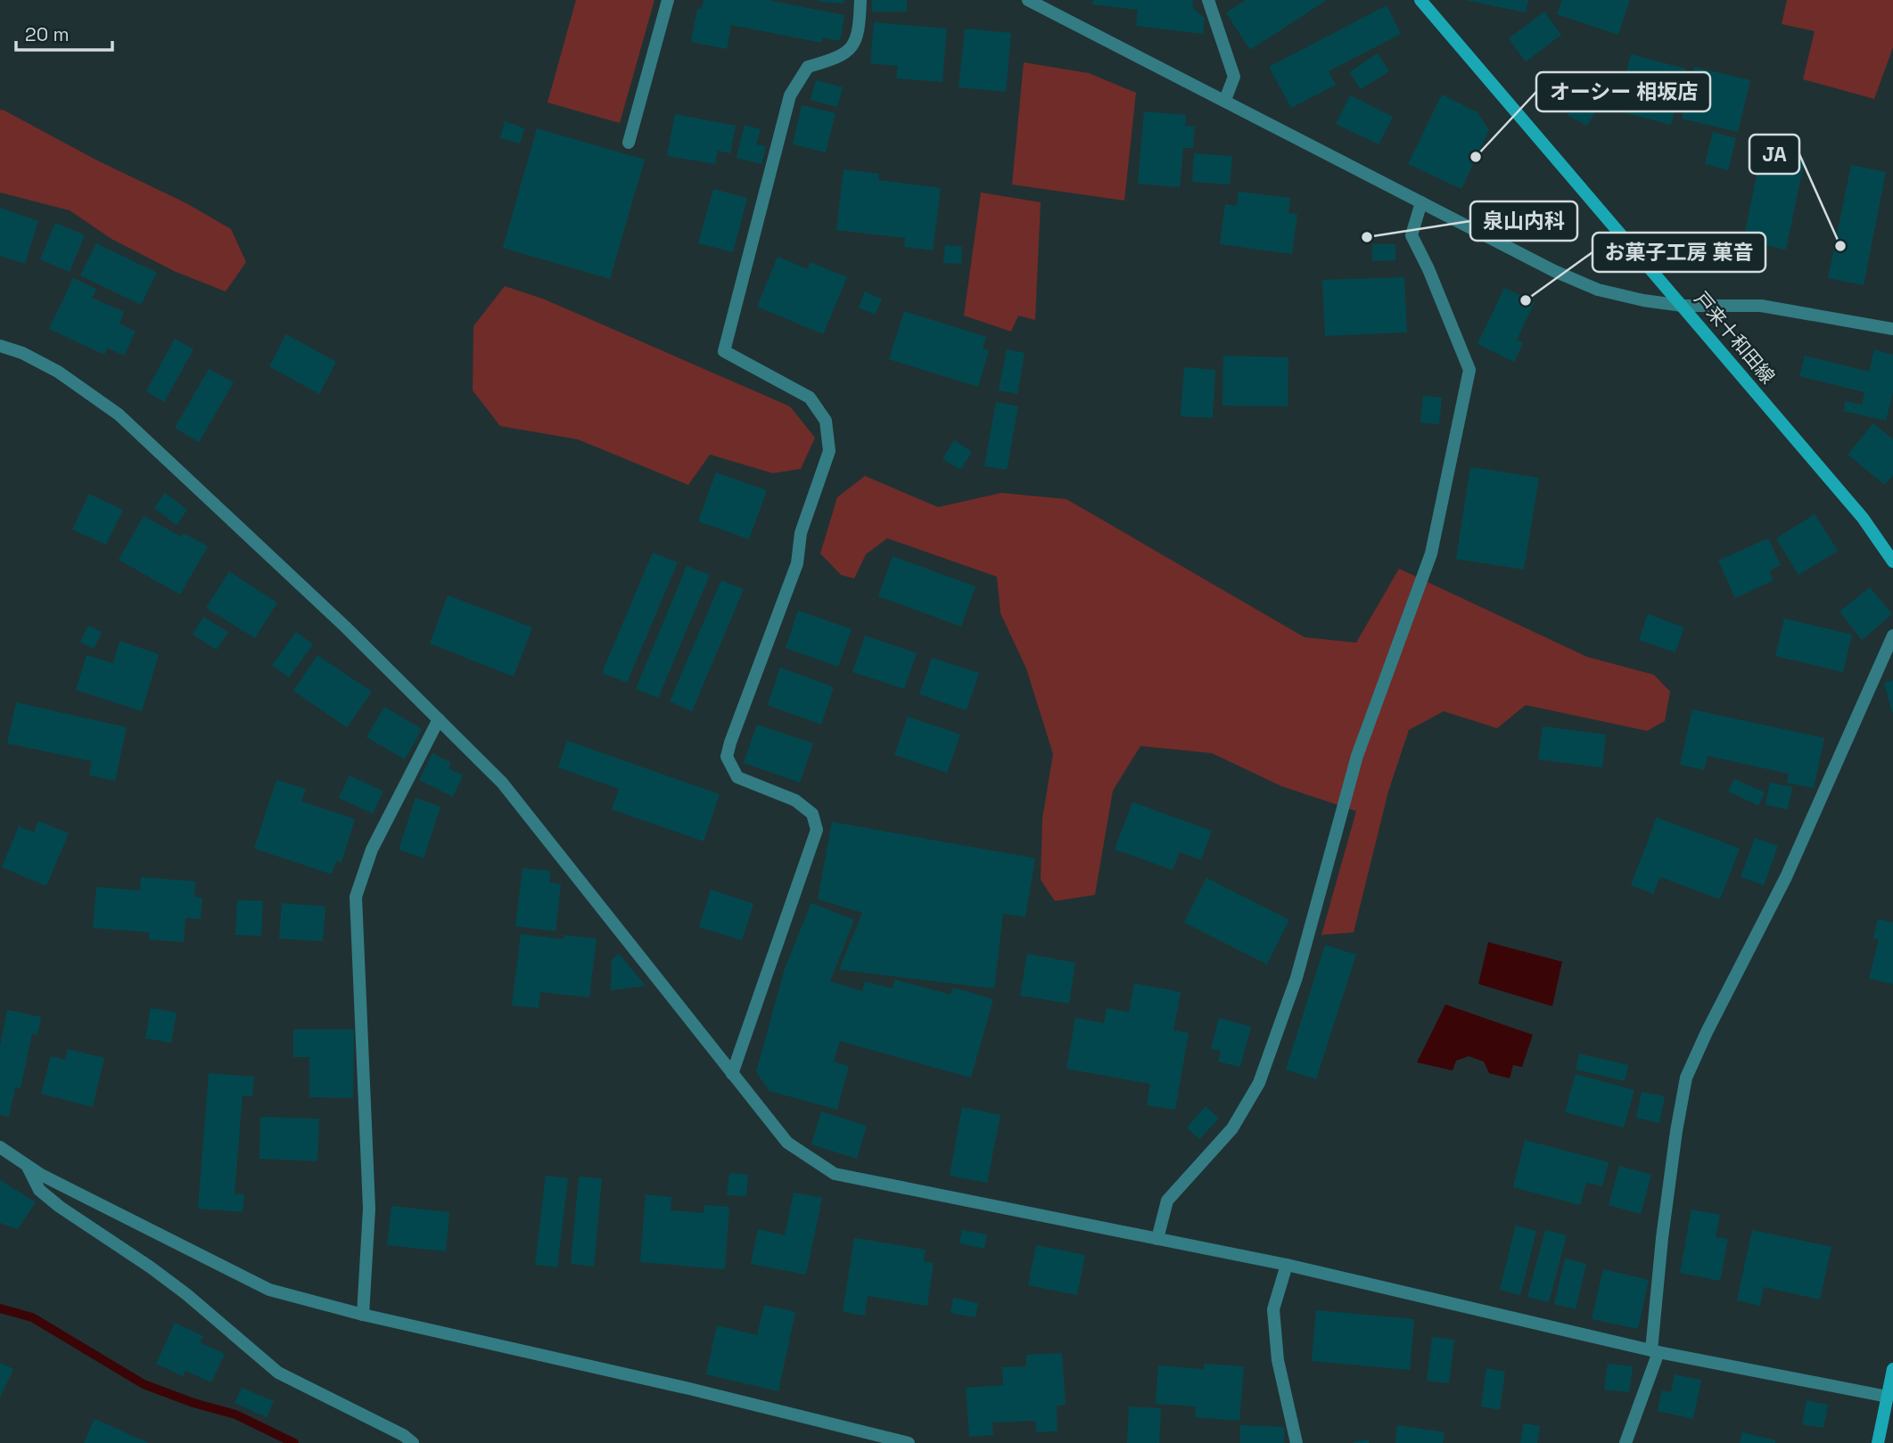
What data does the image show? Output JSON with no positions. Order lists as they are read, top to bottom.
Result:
{
  "streets": {
    "main road": ["戸来十和田線"]
  },
  "places": [
    "オーシー 相坂店",
    "泉山内科",
    "JA",
    "お菓子工房 菓音"
  ],
  "scale_bar": "20 m"
}
